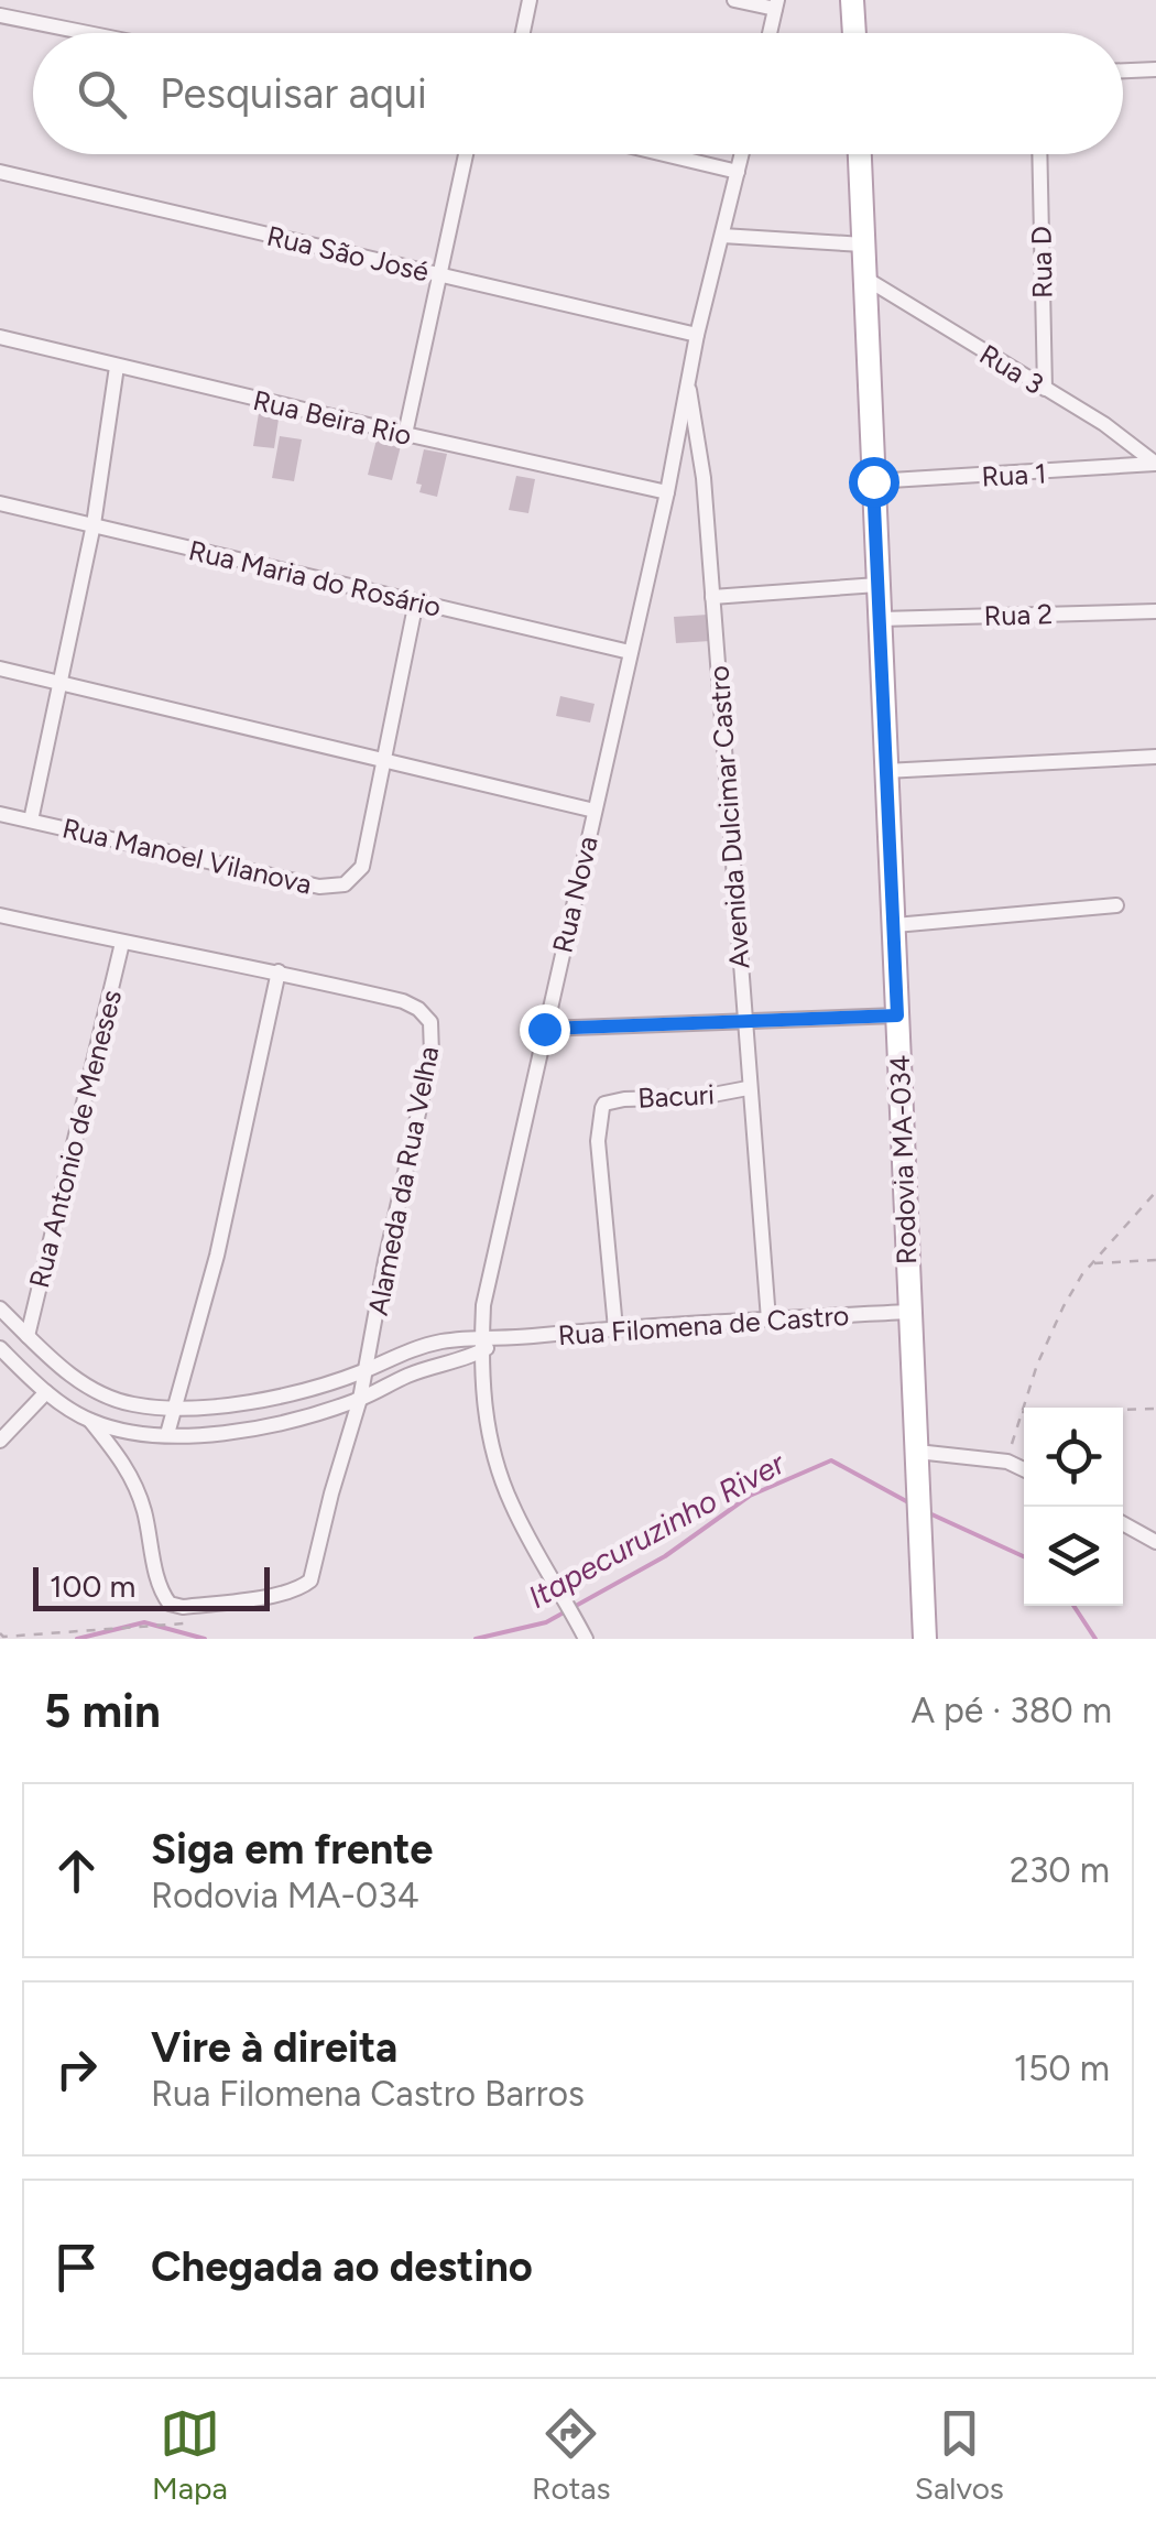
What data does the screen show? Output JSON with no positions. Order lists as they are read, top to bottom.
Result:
{
  "streets": {
    "main road": ["Rodovia MA-034"],
    "street": [
      "Rua São José",
      "Rua D",
      "Rua 3",
      "Rua Beira Rio",
      "Rua 1",
      "Rua Maria do Rosário",
      "Rua 2",
      "Avenida Dulcimar Castro",
      "Rua Manoel Vilanova",
      "Rua Nova",
      "Bacuri",
      "Rua Antonio de Meneses",
      "Alameda da Rua Velha",
      "Rua Filomena de Castro"
    ]
  },
  "crossings": [
    ["Rua São José", "Rua Nova"],
    ["Rua D", "Rua 3"],
    ["Rua 3", "Rua 1"],
    ["Rua 3", "Rodovia MA-034"],
    ["Rua Beira Rio", "Rua Nova"],
    ["Rua 1", "Rodovia MA-034"],
    ["Rua Maria do Rosário", "Rua Manoel Vilanova"],
    ["Rua Maria do Rosário", "Rua Nova"],
    ["Rua 2", "Rodovia MA-034"],
    ["Avenida Dulcimar Castro", "Rua Nova"],
    ["Avenida Dulcimar Castro", "Bacuri"],
    ["Avenida Dulcimar Castro", "Rua Filomena de Castro"],
    ["Rua Nova", "Alameda da Rua Velha"],
    ["Rua Nova", "Rua Filomena de Castro"],
    ["Bacuri", "Rua Filomena de Castro"],
    ["Rua Antonio de Meneses", "Alameda da Rua Velha"],
    ["Rodovia MA-034", "Rua Filomena de Castro"],
    ["Alameda da Rua Velha", "Rua Filomena de Castro"]
  ],
  "water": ["Itapecuruzinho River"],
  "scale_bar": "100 m",
  "page": {
    "search": "Pesquisar aqui",
    "scale": "100 m",
    "heading": ["5 min", "A pé · 380 m"],
    "list": [
      ["Siga em frente", "Rodovia MA-034", "230 m"],
      ["Vire à direita", "Rua Filomena Castro Barros", "150 m"],
      "Chegada ao destino"
    ],
    "nav": ["Mapa", "Rotas", "Salvos"]
  }
}
